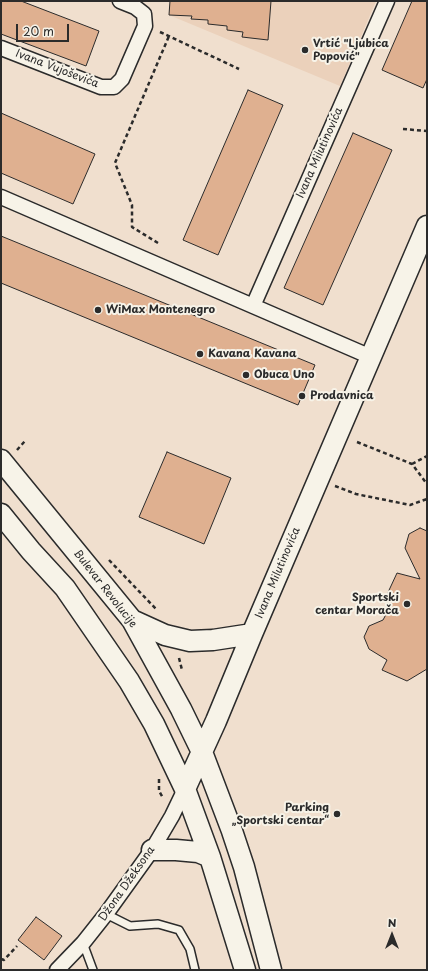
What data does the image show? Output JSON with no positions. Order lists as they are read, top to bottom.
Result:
{
  "streets": {
    "main road": ["Ivana Milutinovića", "Bulevar Revolucije"],
    "street": ["Ivana Vujoševića", "Džona Džeksona"]
  },
  "crossings": [
    ["Ivana Milutinovića", "Bulevar Revolucije"],
    ["Ivana Milutinovića", "Džona Džeksona"]
  ],
  "places": [
    "Vrtić \"Ljubica Popović\"",
    "WiMax Montenegro",
    "Kavana Kavana",
    "Obuca Uno",
    "Prodavnica",
    "Sportski centar Morača",
    "Parking „Sportski centar“"
  ],
  "scale_bar": "20 m",
  "north": "top"
}
